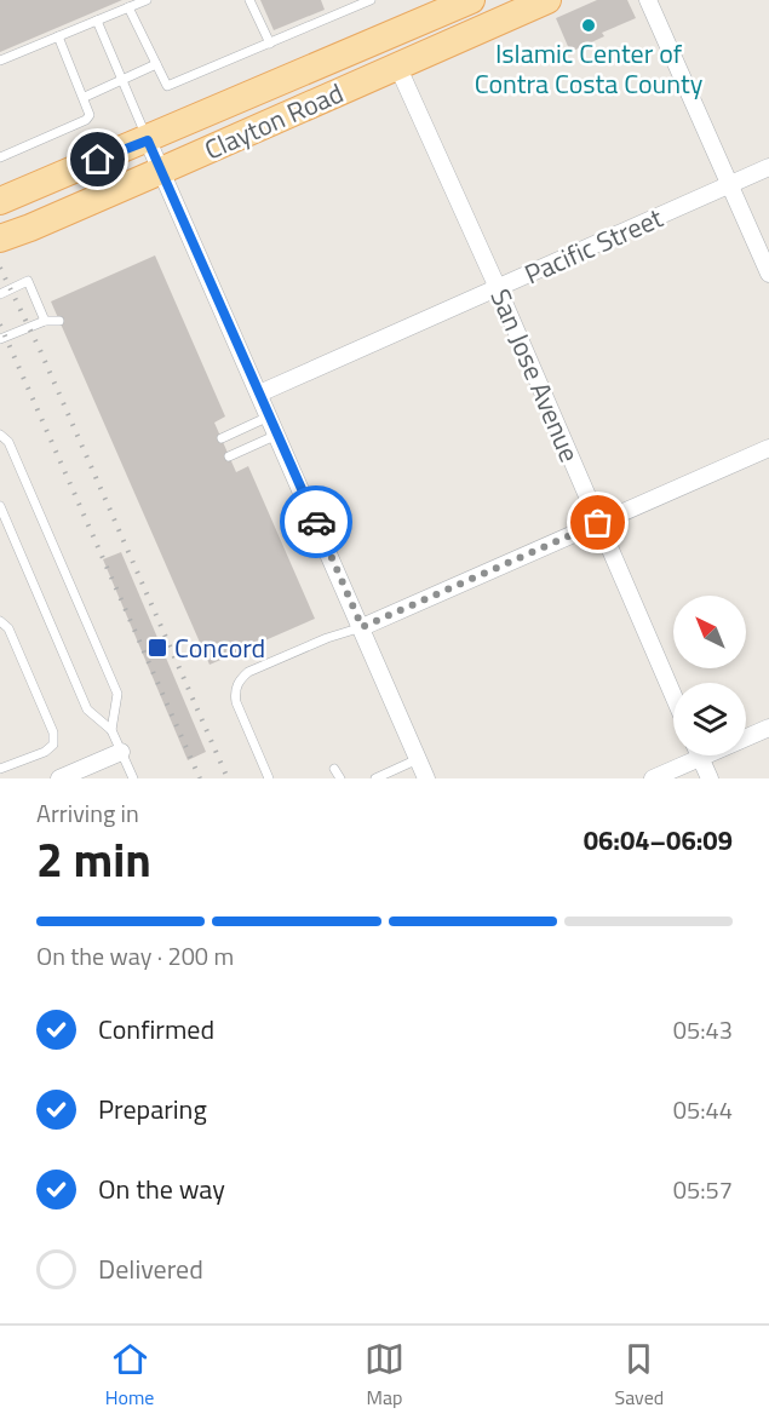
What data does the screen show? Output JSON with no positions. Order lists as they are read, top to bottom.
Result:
{
  "streets": {
    "main road": ["Clayton Road"],
    "street": ["Pacific Street", "San Jose Avenue"]
  },
  "crossings": [
    ["Clayton Road", "San Jose Avenue"],
    ["Pacific Street", "San Jose Avenue"]
  ],
  "places": {
    "other": ["Islamic Center of Contra Costa County"],
    "transit": ["Concord"]
  },
  "north": "top left",
  "page": {
    "heading": ["2 min", "Arriving in", "06:04–06:09"],
    "bar": "On the way · 200 m",
    "list": [
      ["Confirmed", "05:43"],
      ["Preparing", "05:44"],
      ["On the way", "05:57"],
      "Delivered"
    ],
    "tabs": ["Home", "Map", "Saved"]
  }
}
